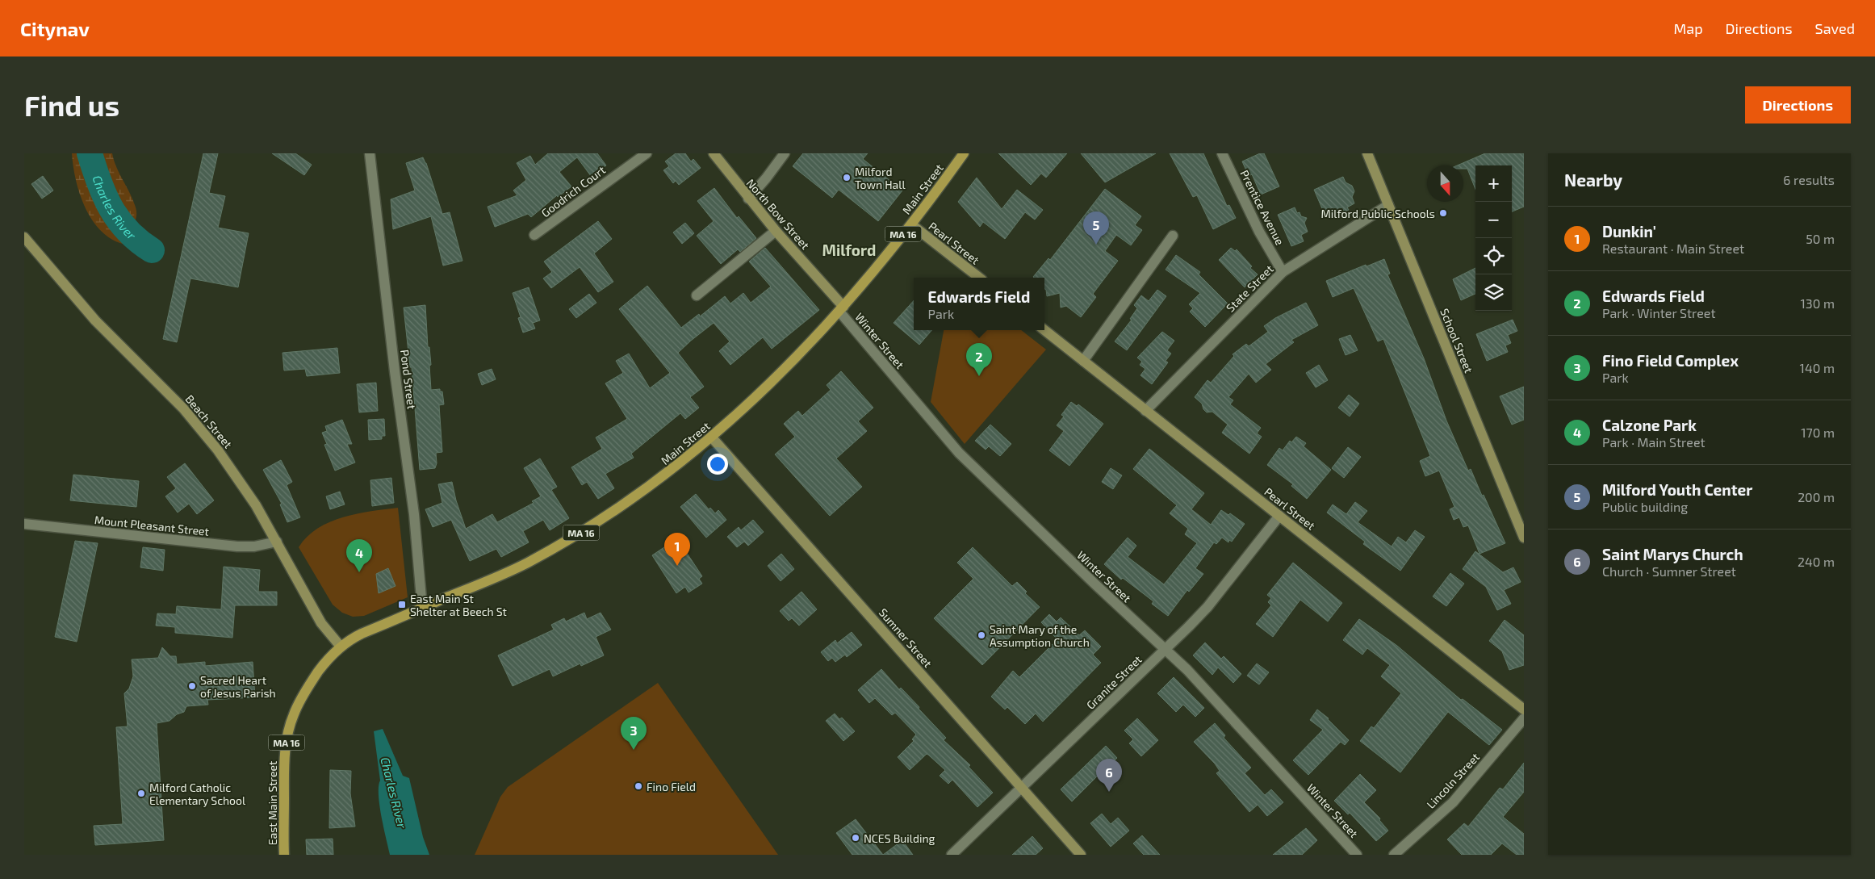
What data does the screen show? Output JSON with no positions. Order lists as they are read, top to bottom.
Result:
{
  "streets": {
    "main road": [
      "Main Street",
      "North Bow Street",
      "MA 16",
      "Pearl Street",
      "School Street",
      "Beach Street",
      "Sumner Street",
      "East Main Street"
    ],
    "street": [
      "Goodrich Court",
      "Prentice Avenue",
      "State Street",
      "Winter Street",
      "Pond Street",
      "Mount Pleasant Street",
      "Granite Street",
      "Lincoln Street"
    ]
  },
  "crossings": [
    ["Main Street", "North Bow Street"],
    ["Main Street", "Pearl Street"],
    ["Main Street", "Winter Street"],
    ["Main Street", "Pond Street"],
    ["Main Street", "Beach Street"],
    ["Main Street", "Sumner Street"],
    ["Main Street", "East Main Street"],
    ["Prentice Avenue", "State Street"],
    ["North Bow Street", "Winter Street"],
    ["Pearl Street", "State Street"],
    ["Pearl Street", "Granite Street"],
    ["State Street", "School Street"],
    ["Winter Street", "Granite Street"],
    ["Beach Street", "Mount Pleasant Street"],
    ["Beach Street", "East Main Street"],
    ["Sumner Street", "Granite Street"]
  ],
  "districts": ["Milford"],
  "water": ["Charles River"],
  "places": {
    "other": [
      "Milford Town Hall",
      "Milford Public Schools",
      "Saint Mary of the Assumption Church",
      "Sacred Heart of Jesus Parish",
      "Fino Field",
      "Milford Catholic Elementary School",
      "NCES Building"
    ],
    "transit": ["East Main St Shelter at Beech St"]
  },
  "north": "bottom",
  "page": {
    "header": "Citynav",
    "nav": ["Map", "Directions", "Saved"],
    "buttons": "Directions",
    "title": "Find us",
    "heading": ["Nearby", "6 results"],
    "map_buttons": ["+", "−"],
    "list": [
      {
        "mark": "1",
        "name": "Dunkin'",
        "note": "Restaurant · Main Street",
        "value": "50 m"
      },
      {
        "mark": "2",
        "name": "Edwards Field",
        "note": "Park · Winter Street",
        "value": "130 m"
      },
      {
        "mark": "3",
        "name": "Fino Field Complex",
        "note": "Park",
        "value": "140 m"
      },
      {
        "mark": "4",
        "name": "Calzone Park",
        "note": "Park · Main Street",
        "value": "170 m"
      },
      {
        "mark": "5",
        "name": "Milford Youth Center",
        "note": "Public building",
        "value": "200 m"
      },
      {
        "mark": "6",
        "name": "Saint Marys Church",
        "note": "Church · Sumner Street",
        "value": "240 m"
      }
    ],
    "pins": [
      "5",
      "2",
      "1",
      "4",
      "3",
      "6"
    ],
    "popup": ["Edwards Field", "Park"]
  }
}
